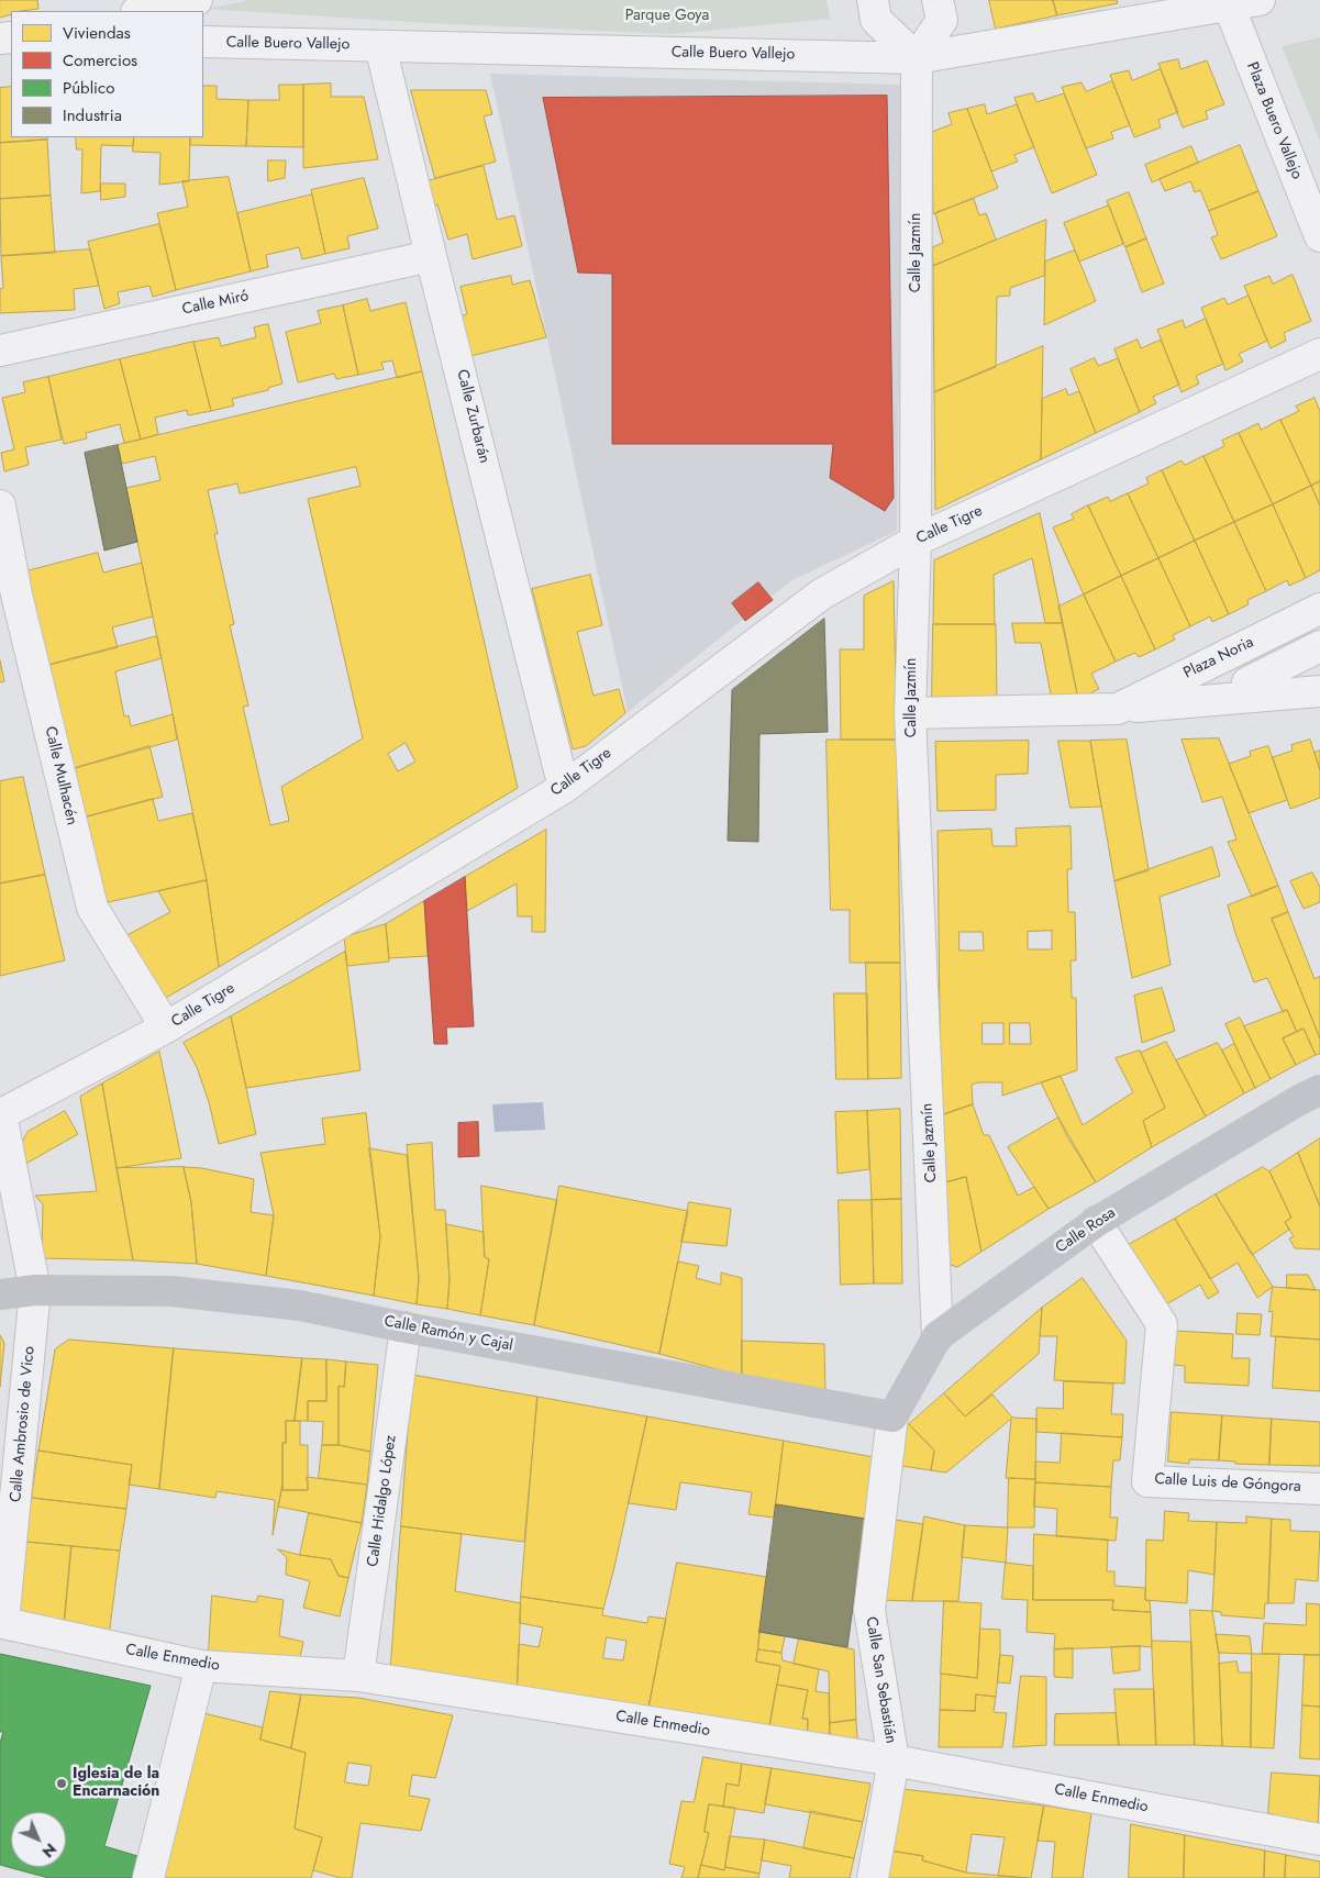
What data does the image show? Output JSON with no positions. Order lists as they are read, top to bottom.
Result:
{
  "streets": {
    "street": [
      "Calle Buero Vallejo",
      "Plaza Buero Vallejo",
      "Calle Jazmín",
      "Calle Miró",
      "Calle Zurbarán",
      "Calle Tigre",
      "Plaza Noria",
      "Calle Mulhacén",
      "Calle Rosa",
      "Calle Ramón y Cajal",
      "Calle Ambrosio de Vico",
      "Calle Luis de Góngora",
      "Calle Hidalgo López",
      "Calle Enmedio",
      "Calle San Sebastián"
    ]
  },
  "crossings": [
    ["Calle Buero Vallejo", "Plaza Buero Vallejo"],
    ["Calle Buero Vallejo", "Calle Jazmín"],
    ["Calle Buero Vallejo", "Calle Zurbarán"],
    ["Calle Jazmín", "Calle Tigre"],
    ["Calle Jazmín", "Plaza Noria"],
    ["Calle Jazmín", "Calle Rosa"],
    ["Calle Miró", "Calle Zurbarán"],
    ["Calle Zurbarán", "Calle Tigre"],
    ["Calle Tigre", "Calle Mulhacén"],
    ["Calle Tigre", "Calle Ramón y Cajal"],
    ["Calle Tigre", "Calle Ambrosio de Vico"],
    ["Calle Rosa", "Calle Ramón y Cajal"],
    ["Calle Rosa", "Calle Luis de Góngora"],
    ["Calle Rosa", "Calle San Sebastián"],
    ["Calle Ramón y Cajal", "Calle Ambrosio de Vico"],
    ["Calle Ramón y Cajal", "Calle Hidalgo López"],
    ["Calle Ramón y Cajal", "Calle San Sebastián"],
    ["Calle Ambrosio de Vico", "Calle Enmedio"],
    ["Calle Hidalgo López", "Calle Enmedio"],
    ["Calle Enmedio", "Calle San Sebastián"]
  ],
  "parks": ["Parque Goya"],
  "places": ["Iglesia de la Encarnación"],
  "legend": [
    "Viviendas",
    "Comercios",
    "Público",
    "Industria"
  ],
  "north": "bottom right"
}
